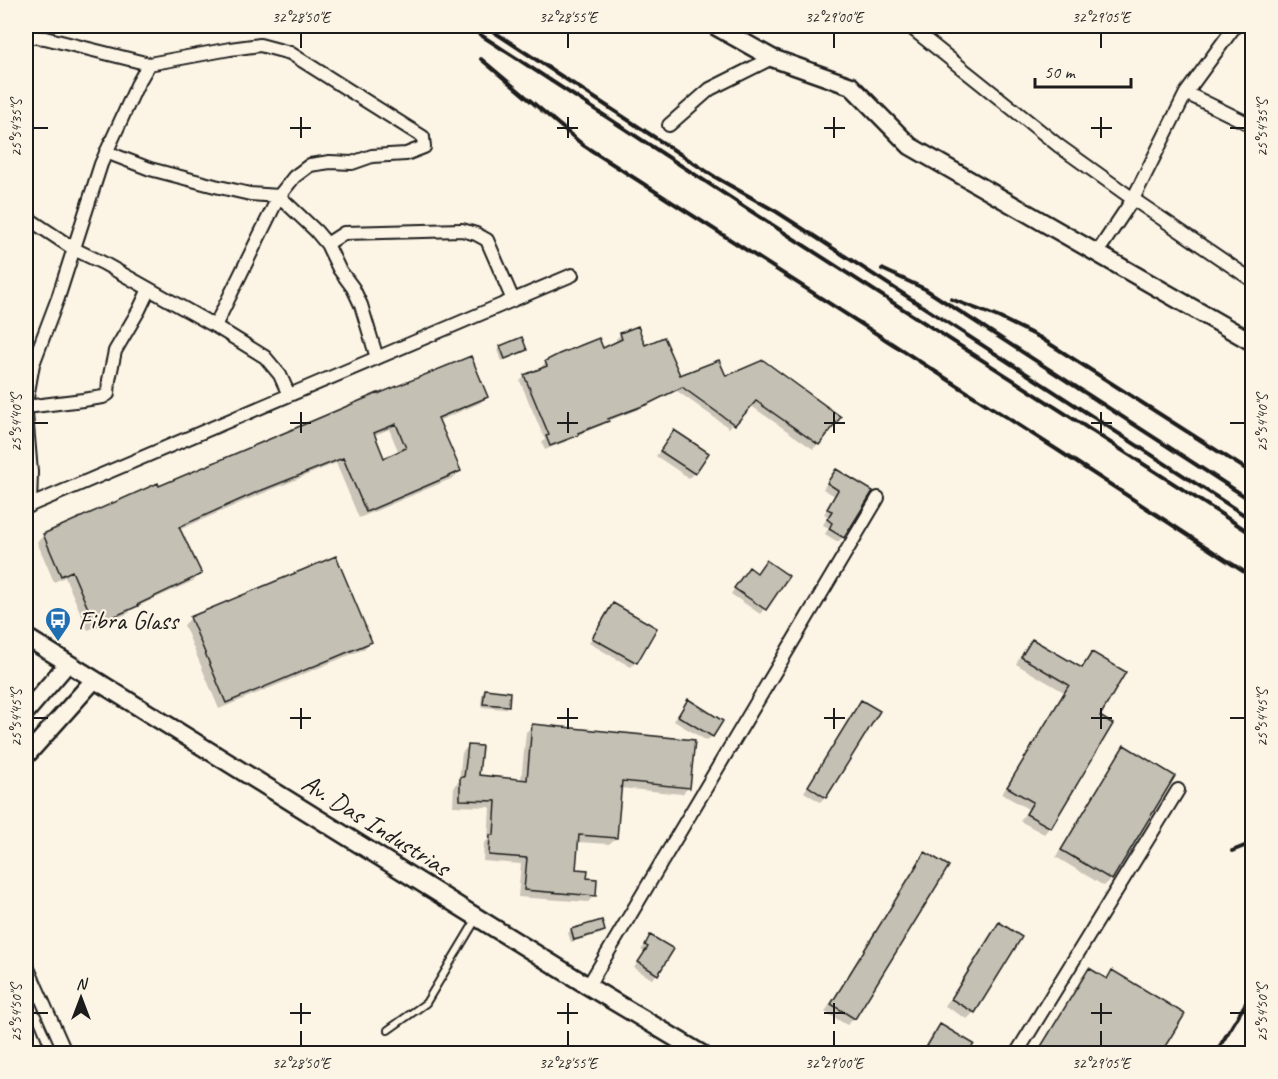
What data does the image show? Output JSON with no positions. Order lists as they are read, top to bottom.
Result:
{
  "streets": {
    "street": ["Av. Das Industrias"]
  },
  "places": {
    "bus stop": ["Fibra Glass"]
  },
  "scale_bar": "50 m",
  "north": "top",
  "coordinates": [
    "32°28'50\"E",
    "32°28'55\"E",
    "32°29'00\"E",
    "32°29'05\"E",
    "25°54'35\"S",
    "25°54'40\"S",
    "25°54'45\"S",
    "25°54'50\"S"
  ]
}
